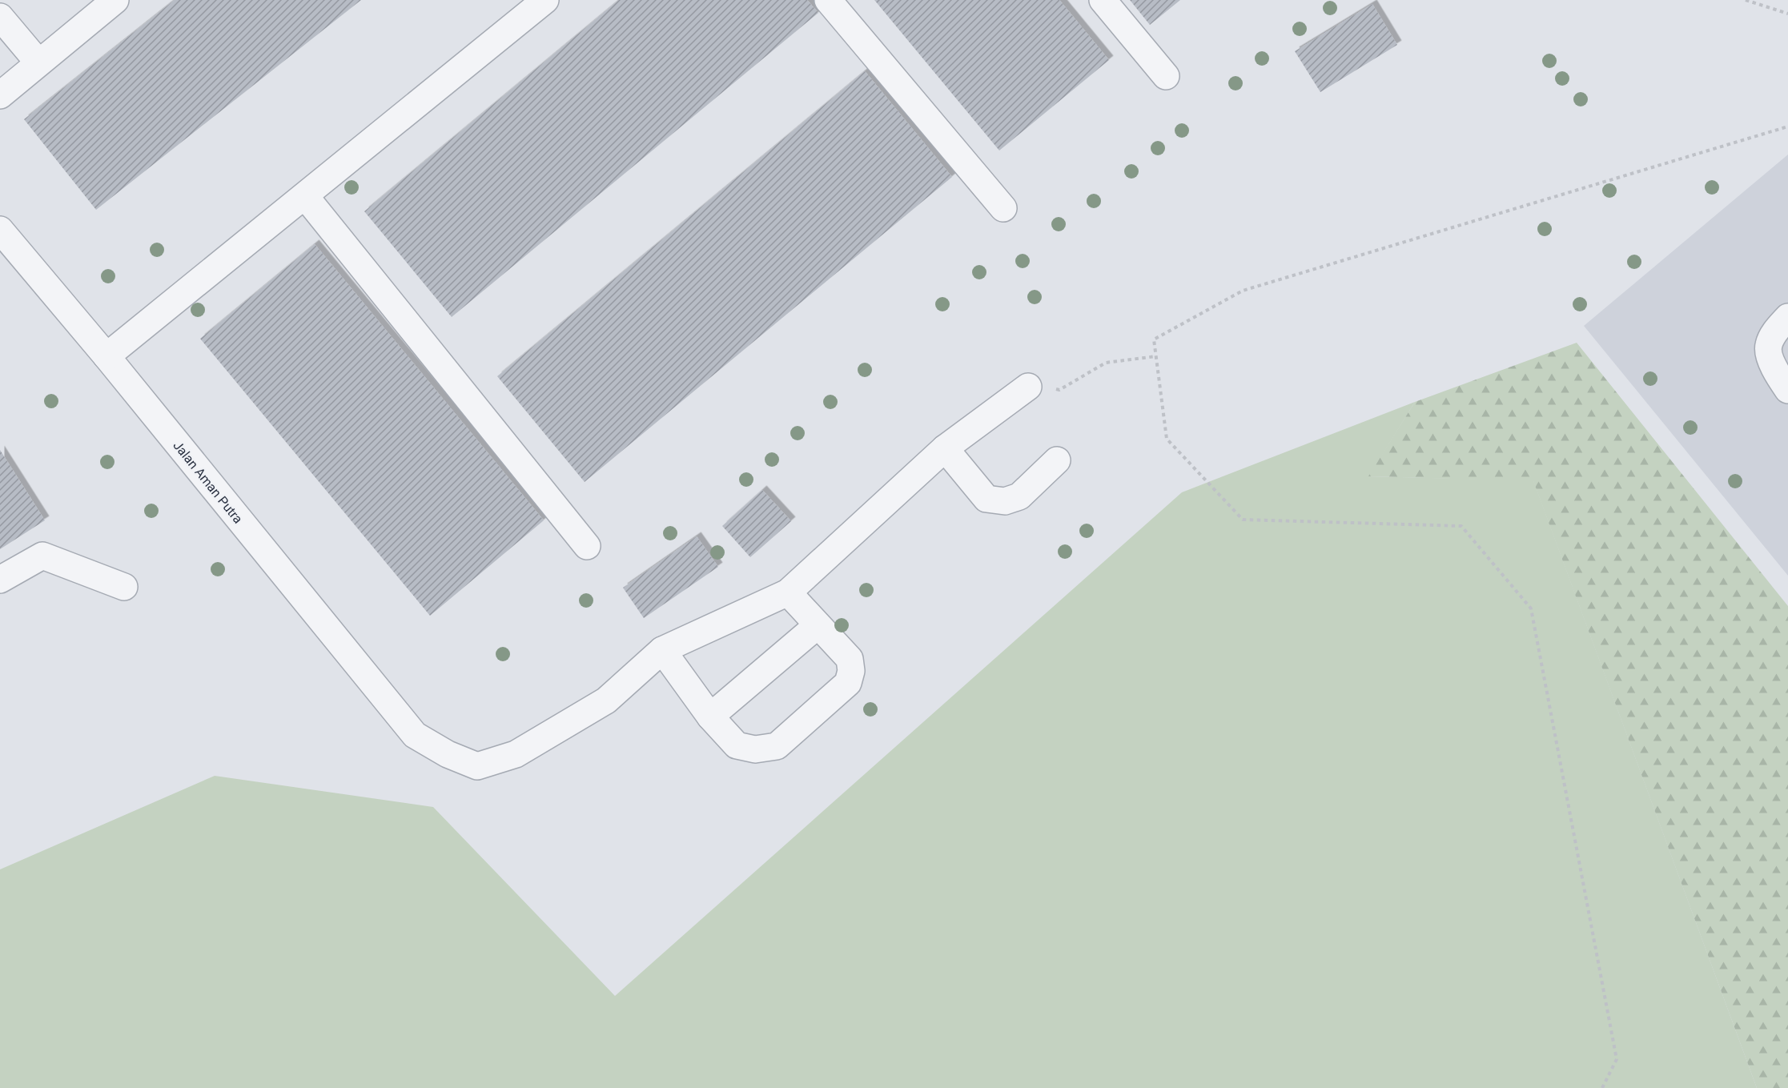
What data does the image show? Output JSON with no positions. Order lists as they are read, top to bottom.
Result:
{
  "streets": {
    "lane": ["Jalan Aman Putra"]
  }
}
